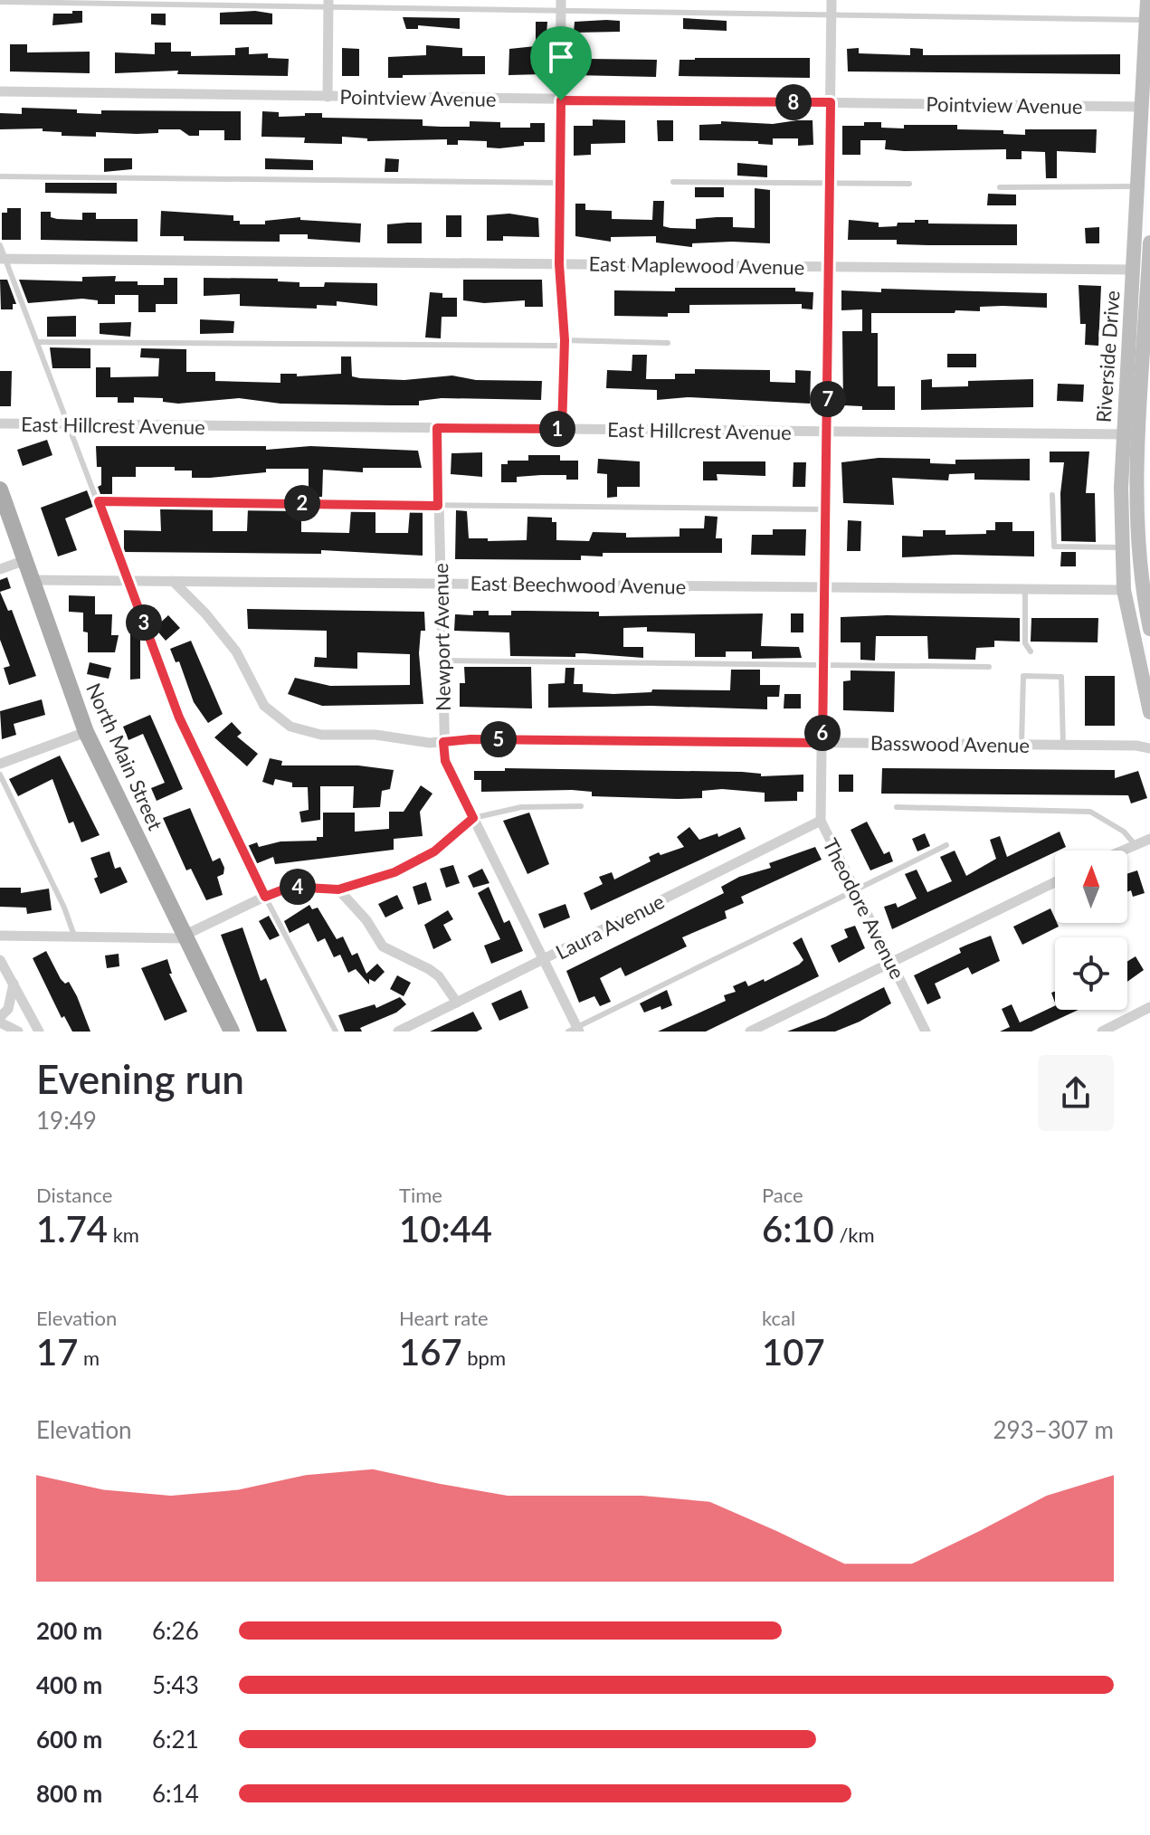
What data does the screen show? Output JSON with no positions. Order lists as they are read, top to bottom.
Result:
{
  "streets": {
    "main road": ["Riverside Drive", "North Main Street"],
    "street": [
      "Pointview Avenue",
      "East Maplewood Avenue",
      "East Hillcrest Avenue",
      "East Beechwood Avenue",
      "Newport Avenue",
      "Basswood Avenue",
      "Theodore Avenue",
      "Laura Avenue"
    ]
  },
  "crossings": [
    ["Pointview Avenue", "Riverside Drive"],
    ["Pointview Avenue", "Theodore Avenue"],
    ["East Maplewood Avenue", "Riverside Drive"],
    ["East Maplewood Avenue", "Theodore Avenue"],
    ["Riverside Drive", "East Hillcrest Avenue"],
    ["Riverside Drive", "East Beechwood Avenue"],
    ["East Hillcrest Avenue", "Newport Avenue"],
    ["East Hillcrest Avenue", "Theodore Avenue"],
    ["East Beechwood Avenue", "Newport Avenue"],
    ["East Beechwood Avenue", "Basswood Avenue"],
    ["East Beechwood Avenue", "North Main Street"],
    ["East Beechwood Avenue", "Theodore Avenue"],
    ["Newport Avenue", "Basswood Avenue"],
    ["Newport Avenue", "Laura Avenue"],
    ["Basswood Avenue", "Theodore Avenue"],
    ["Theodore Avenue", "Laura Avenue"]
  ],
  "north": "top",
  "page": {
    "pins": [
      "8",
      "7",
      "1",
      "2",
      "3",
      "6",
      "5",
      "4"
    ],
    "heading": ["Evening run", "19:49"],
    "stats": [
      ["Distance", "1.74 km"],
      ["Time", "10:44"],
      ["Pace", "6:10 /km"],
      ["Elevation", "17 m"],
      ["Heart rate", "167 bpm"],
      ["kcal", "107"]
    ],
    "chart": ["Elevation", "293–307 m"],
    "list": [
      {
        "name": "200 m",
        "note": "6:26"
      },
      {
        "name": "400 m",
        "note": "5:43"
      },
      {
        "name": "600 m",
        "note": "6:21"
      },
      {
        "name": "800 m",
        "note": "6:14"
      }
    ]
  }
}
